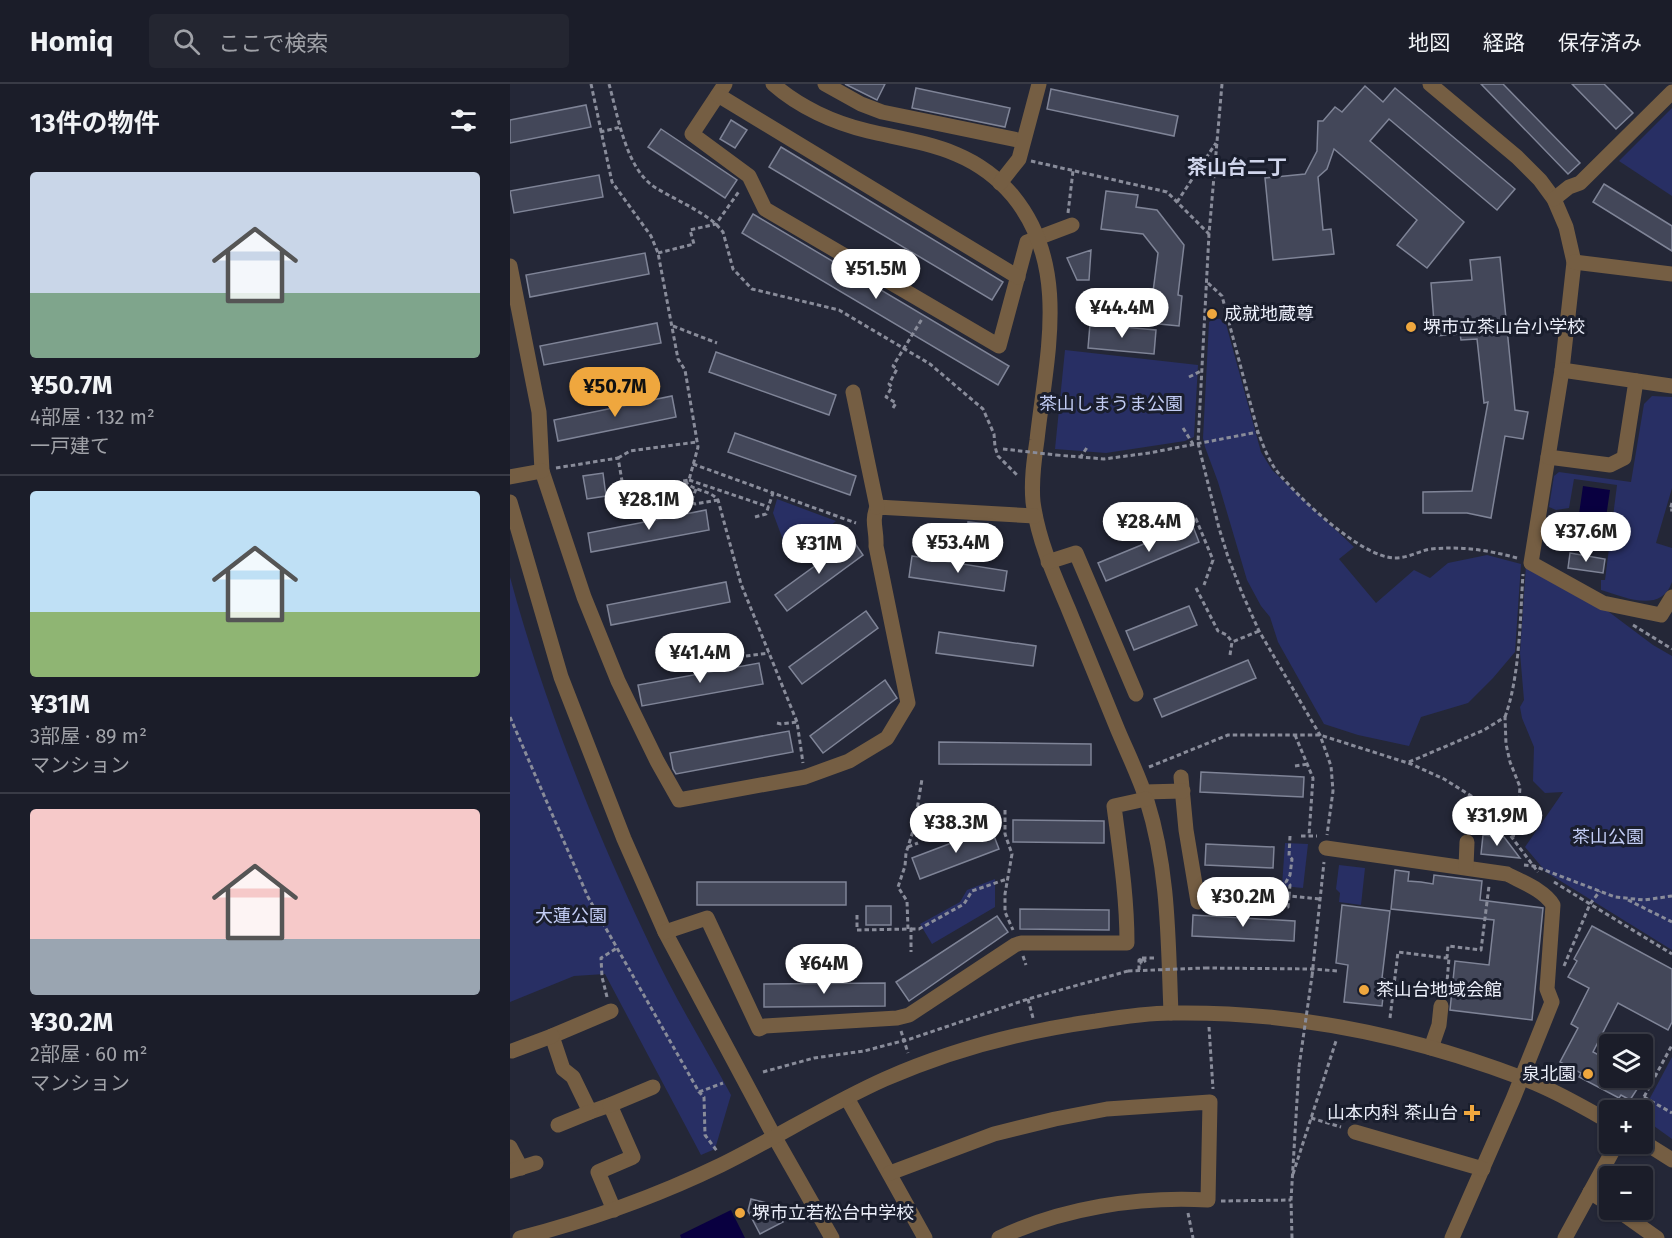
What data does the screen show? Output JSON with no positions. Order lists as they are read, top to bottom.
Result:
{
  "districts": ["茶山台二丁"],
  "parks": ["茶山しまうま公園", "茶山公園", "大蓮公園"],
  "places": {
    "other": [
      "成就地蔵尊",
      "堺市立茶山台小学校",
      "茶山台地域会館",
      "泉北園",
      "堺市立若松台中学校"
    ],
    "health": ["山本内科 茶山台"]
  },
  "page": {
    "header": "Homiq",
    "search": "ここで検索",
    "nav": ["地図", "経路", "保存済み"],
    "heading": "13件の物件",
    "list": [
      {
        "name": "¥50.7M",
        "note": "4部屋 · 132 m² · 一戸建て"
      },
      {
        "name": "¥31M",
        "note": "3部屋 · 89 m² · マンション"
      },
      {
        "name": "¥30.2M",
        "note": "2部屋 · 60 m² · マンション"
      }
    ],
    "price": [
      "¥51.5M",
      "¥44.4M",
      "¥50.7M",
      "¥28.1M",
      "¥28.4M",
      "¥37.6M",
      "¥53.4M",
      "¥31M",
      "¥41.4M",
      "¥31.9M",
      "¥38.3M",
      "¥30.2M",
      "¥64M"
    ],
    "map_buttons": ["+", "−"]
  }
}
